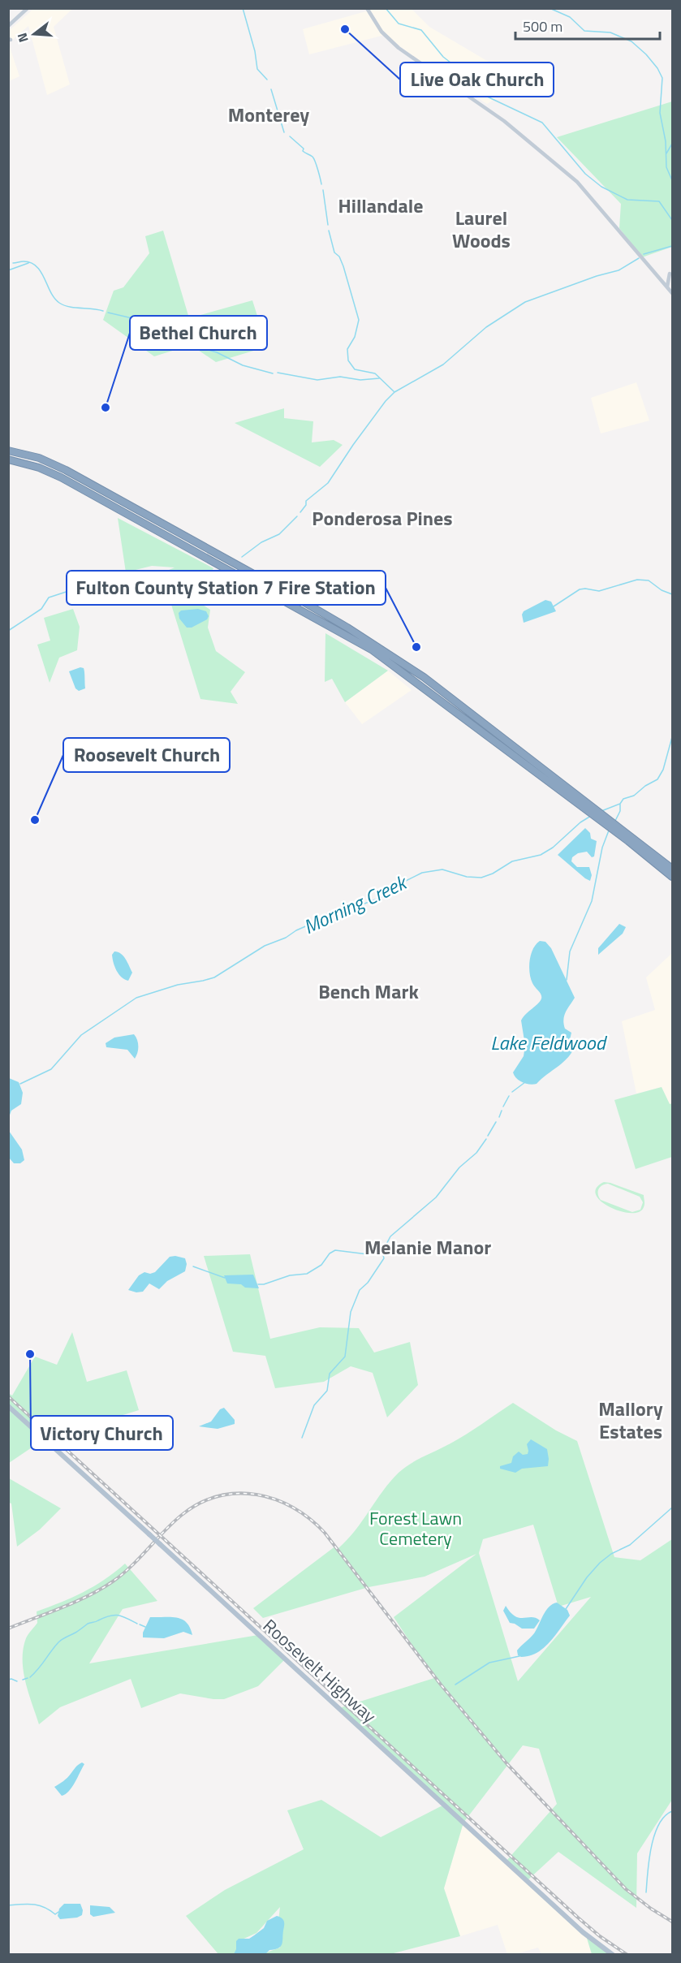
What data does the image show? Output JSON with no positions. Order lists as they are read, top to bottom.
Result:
{
  "streets": {
    "main road": ["Roosevelt Highway"]
  },
  "districts": [
    "Monterey",
    "Hillandale",
    "Laurel Woods",
    "Ponderosa Pines",
    "Bench Mark",
    "Melanie Manor",
    "Mallory Estates"
  ],
  "water": ["Morning Creek", "Lake Feldwood"],
  "parks": ["Forest Lawn Cemetery"],
  "places": [
    "Live Oak Church",
    "Bethel Church",
    "Fulton County Station 7 Fire Station",
    "Roosevelt Church",
    "Victory Church"
  ],
  "scale_bar": "500 m",
  "north": "left"
}
